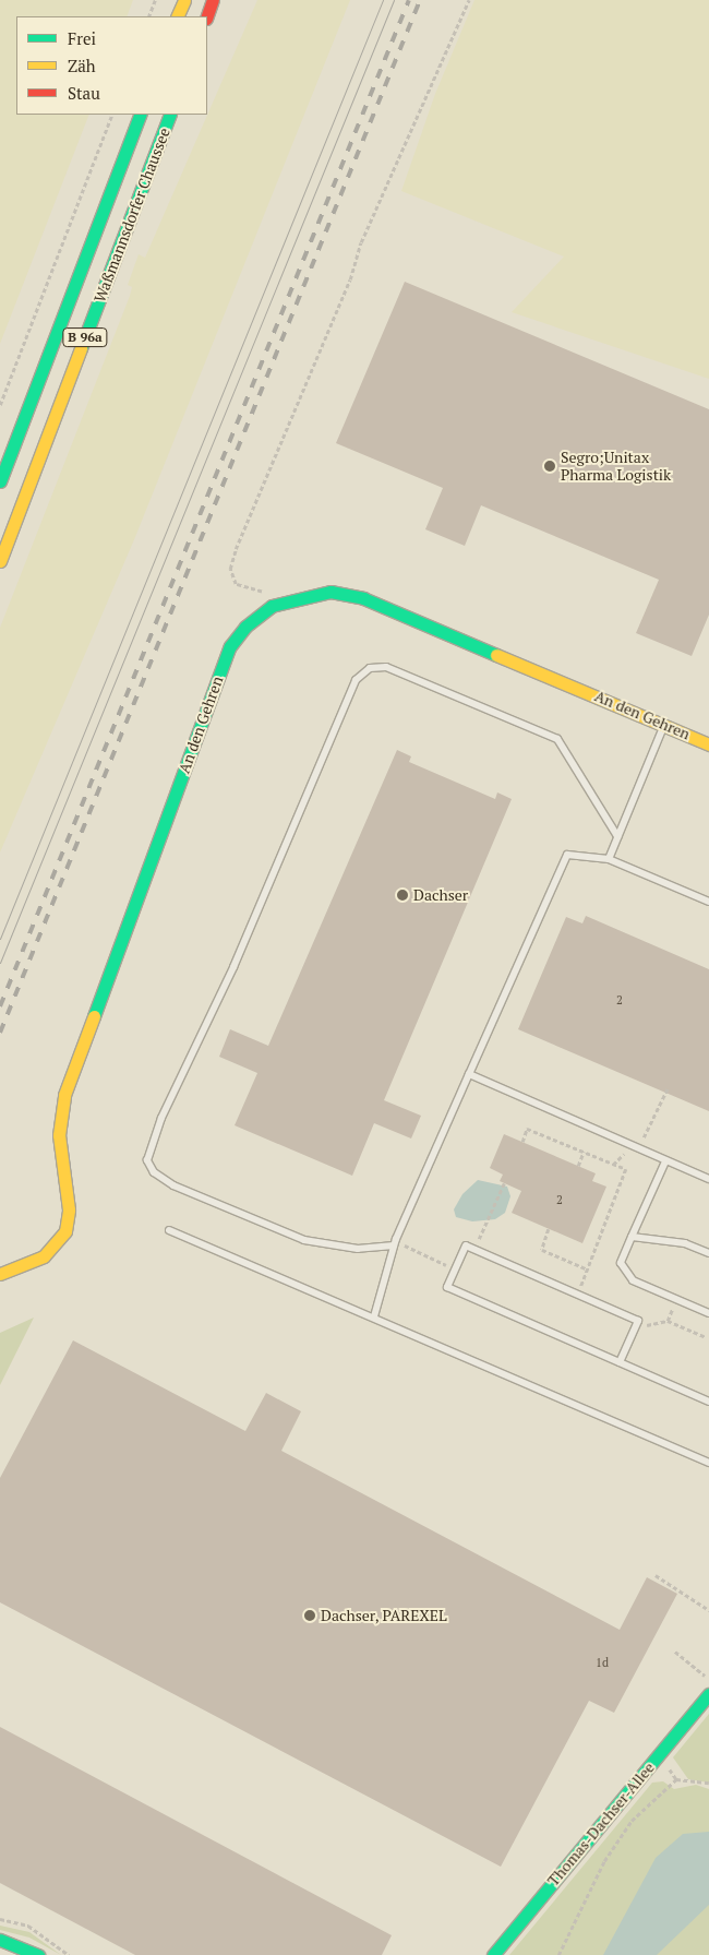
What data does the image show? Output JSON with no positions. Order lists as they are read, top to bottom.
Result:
{
  "streets": {
    "street": [
      "Waßmannsdorfer Chaussee",
      "B 96a",
      "An den Gehren",
      "Thomas-Dachser-Allee"
    ]
  },
  "places": ["Segro;Unitax Pharma Logistik", "Dachser", "Dachser, PAREXEL"],
  "house_numbers": ["2", "2", "1d"],
  "legend": ["Frei", "Zäh", "Stau"]
}
